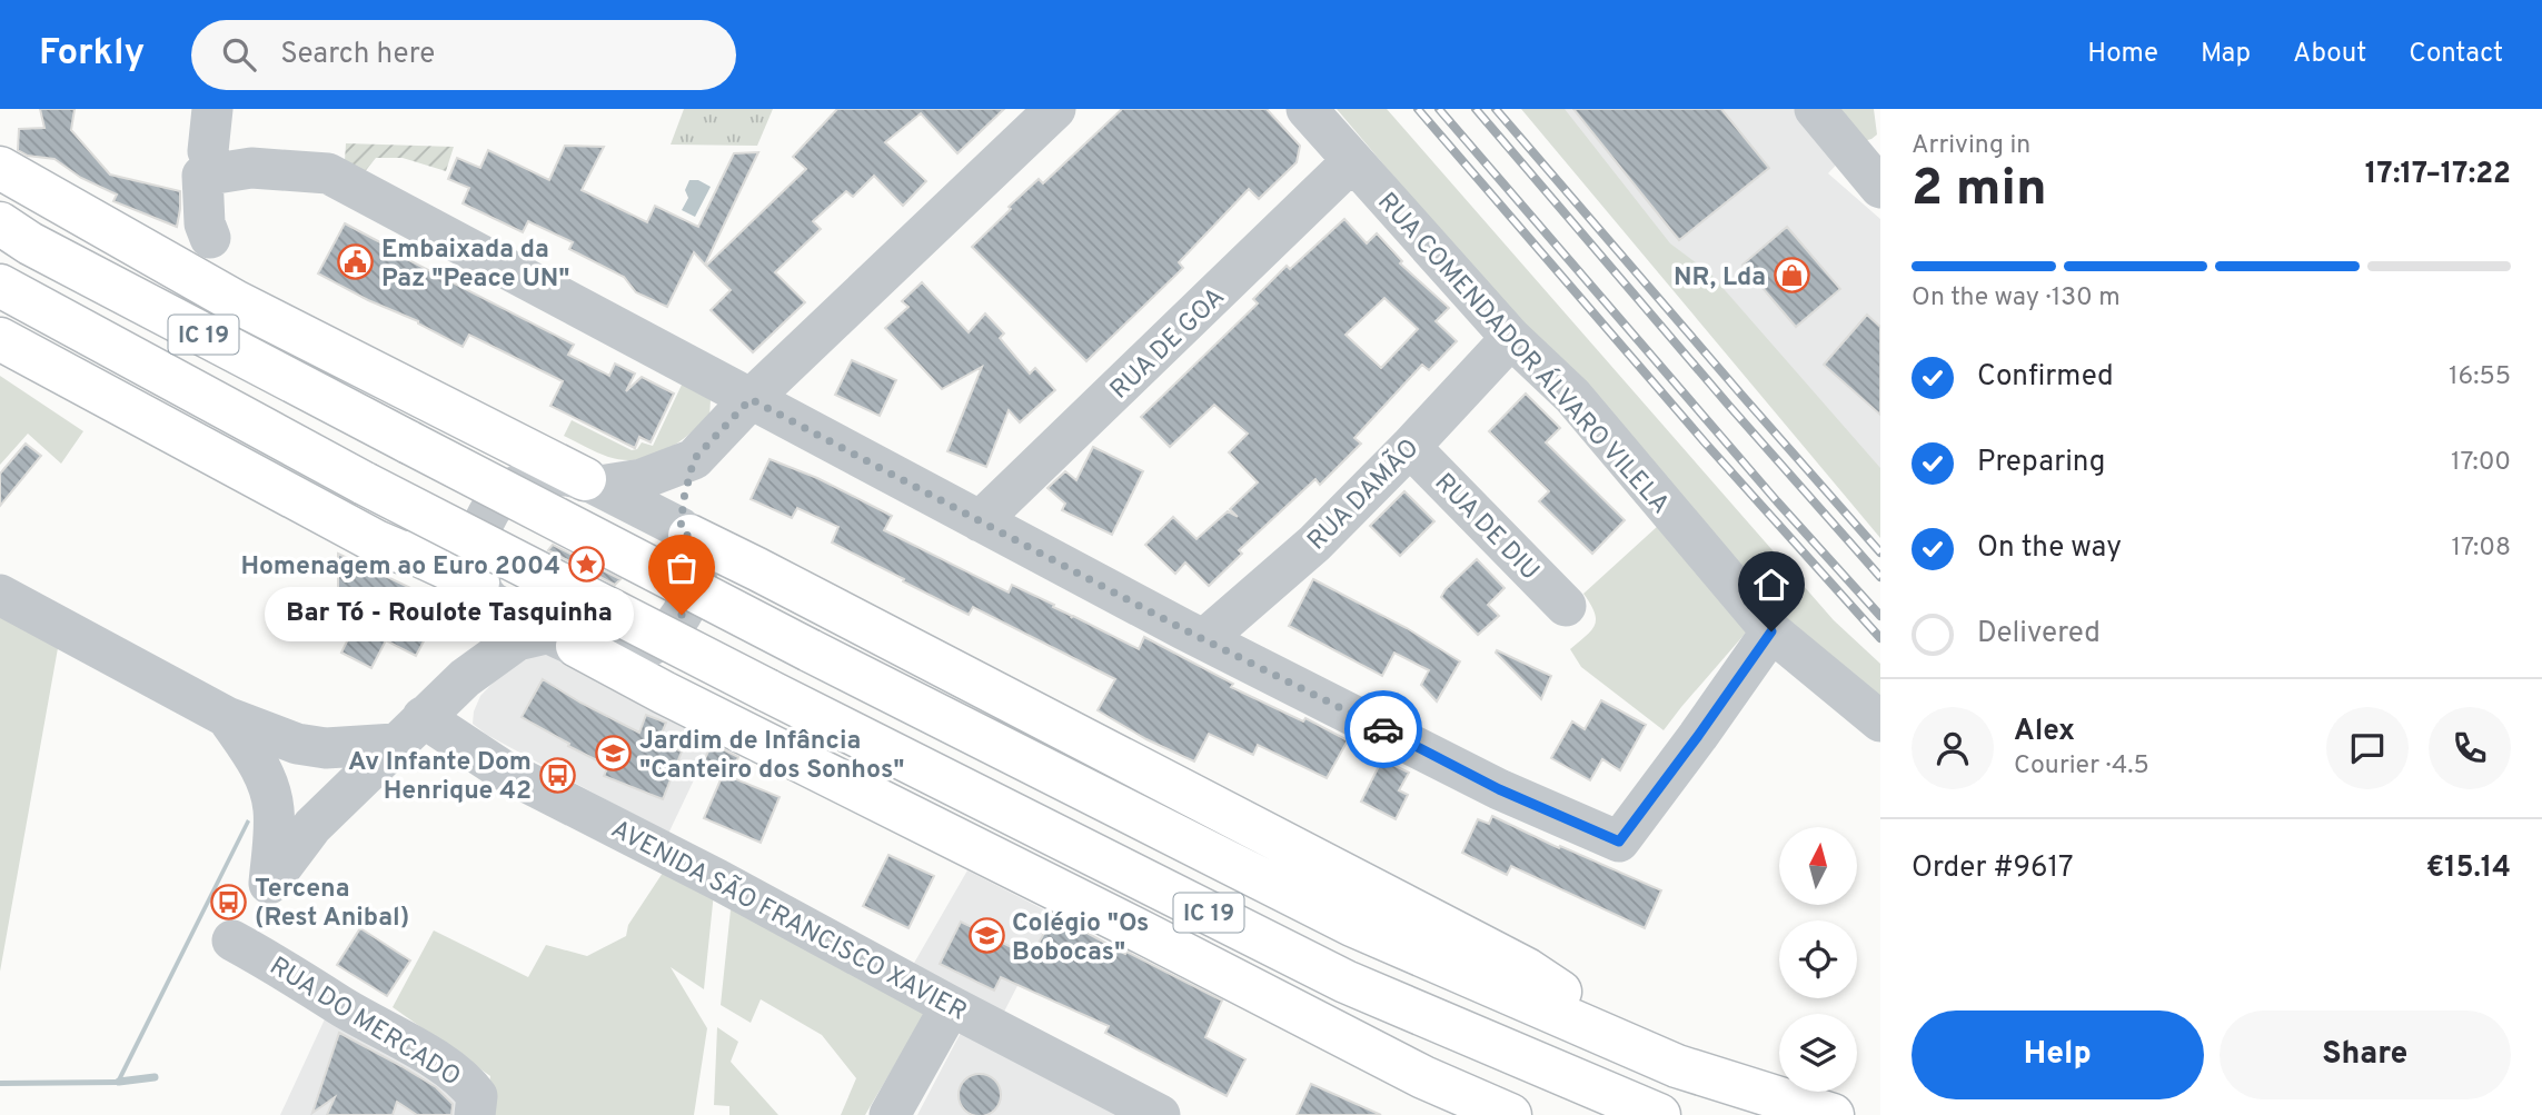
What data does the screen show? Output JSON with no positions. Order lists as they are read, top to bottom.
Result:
{
  "streets": {
    "highway": ["IC 19"],
    "street": [
      "RUA DE GOA",
      "RUA COMENDADOR ÁLVARO VILELA",
      "RUA DAMÃO",
      "RUA DE DIU",
      "AVENIDA SÃO FRANCISCO XAVIER",
      "RUA DO MERCADO"
    ]
  },
  "crossings": [
    ["RUA DE GOA", "RUA COMENDADOR ÁLVARO VILELA"],
    ["RUA COMENDADOR ÁLVARO VILELA", "RUA DAMÃO"],
    ["RUA DAMÃO", "RUA DE DIU"]
  ],
  "places": {
    "public building": ["Embaixada da Paz \"Peace UN\""],
    "shop": ["NR, Lda"],
    "place": ["Homenagem ao Euro 2004"],
    "other": ["Bar Tó - Roulote Tasquinha"],
    "school or university": ["Jardim de Infância \"Canteiro dos Sonhos\"", "Colégio \"Os Bobocas\""],
    "bus stop": ["Av Infante Dom Henrique 42", "Tercena (Rest Anibal)"]
  },
  "north": "top",
  "page": {
    "header": "Forkly",
    "search": "Search here",
    "nav": [
      "Home",
      "Map",
      "About",
      "Contact"
    ],
    "heading": ["2 min", "Arriving in", "17:17–17:22"],
    "panel": [
      "Alex",
      "Courier · 4.5",
      "Order #9617",
      "€15.14"
    ],
    "bar": "On the way · 130 m",
    "list": [
      ["Confirmed", "16:55"],
      ["Preparing", "17:00"],
      ["On the way", "17:08"],
      "Delivered"
    ],
    "bubble": "Bar Tó - Roulote Tasquinha",
    "buttons": ["Help", "Share"]
  }
}
